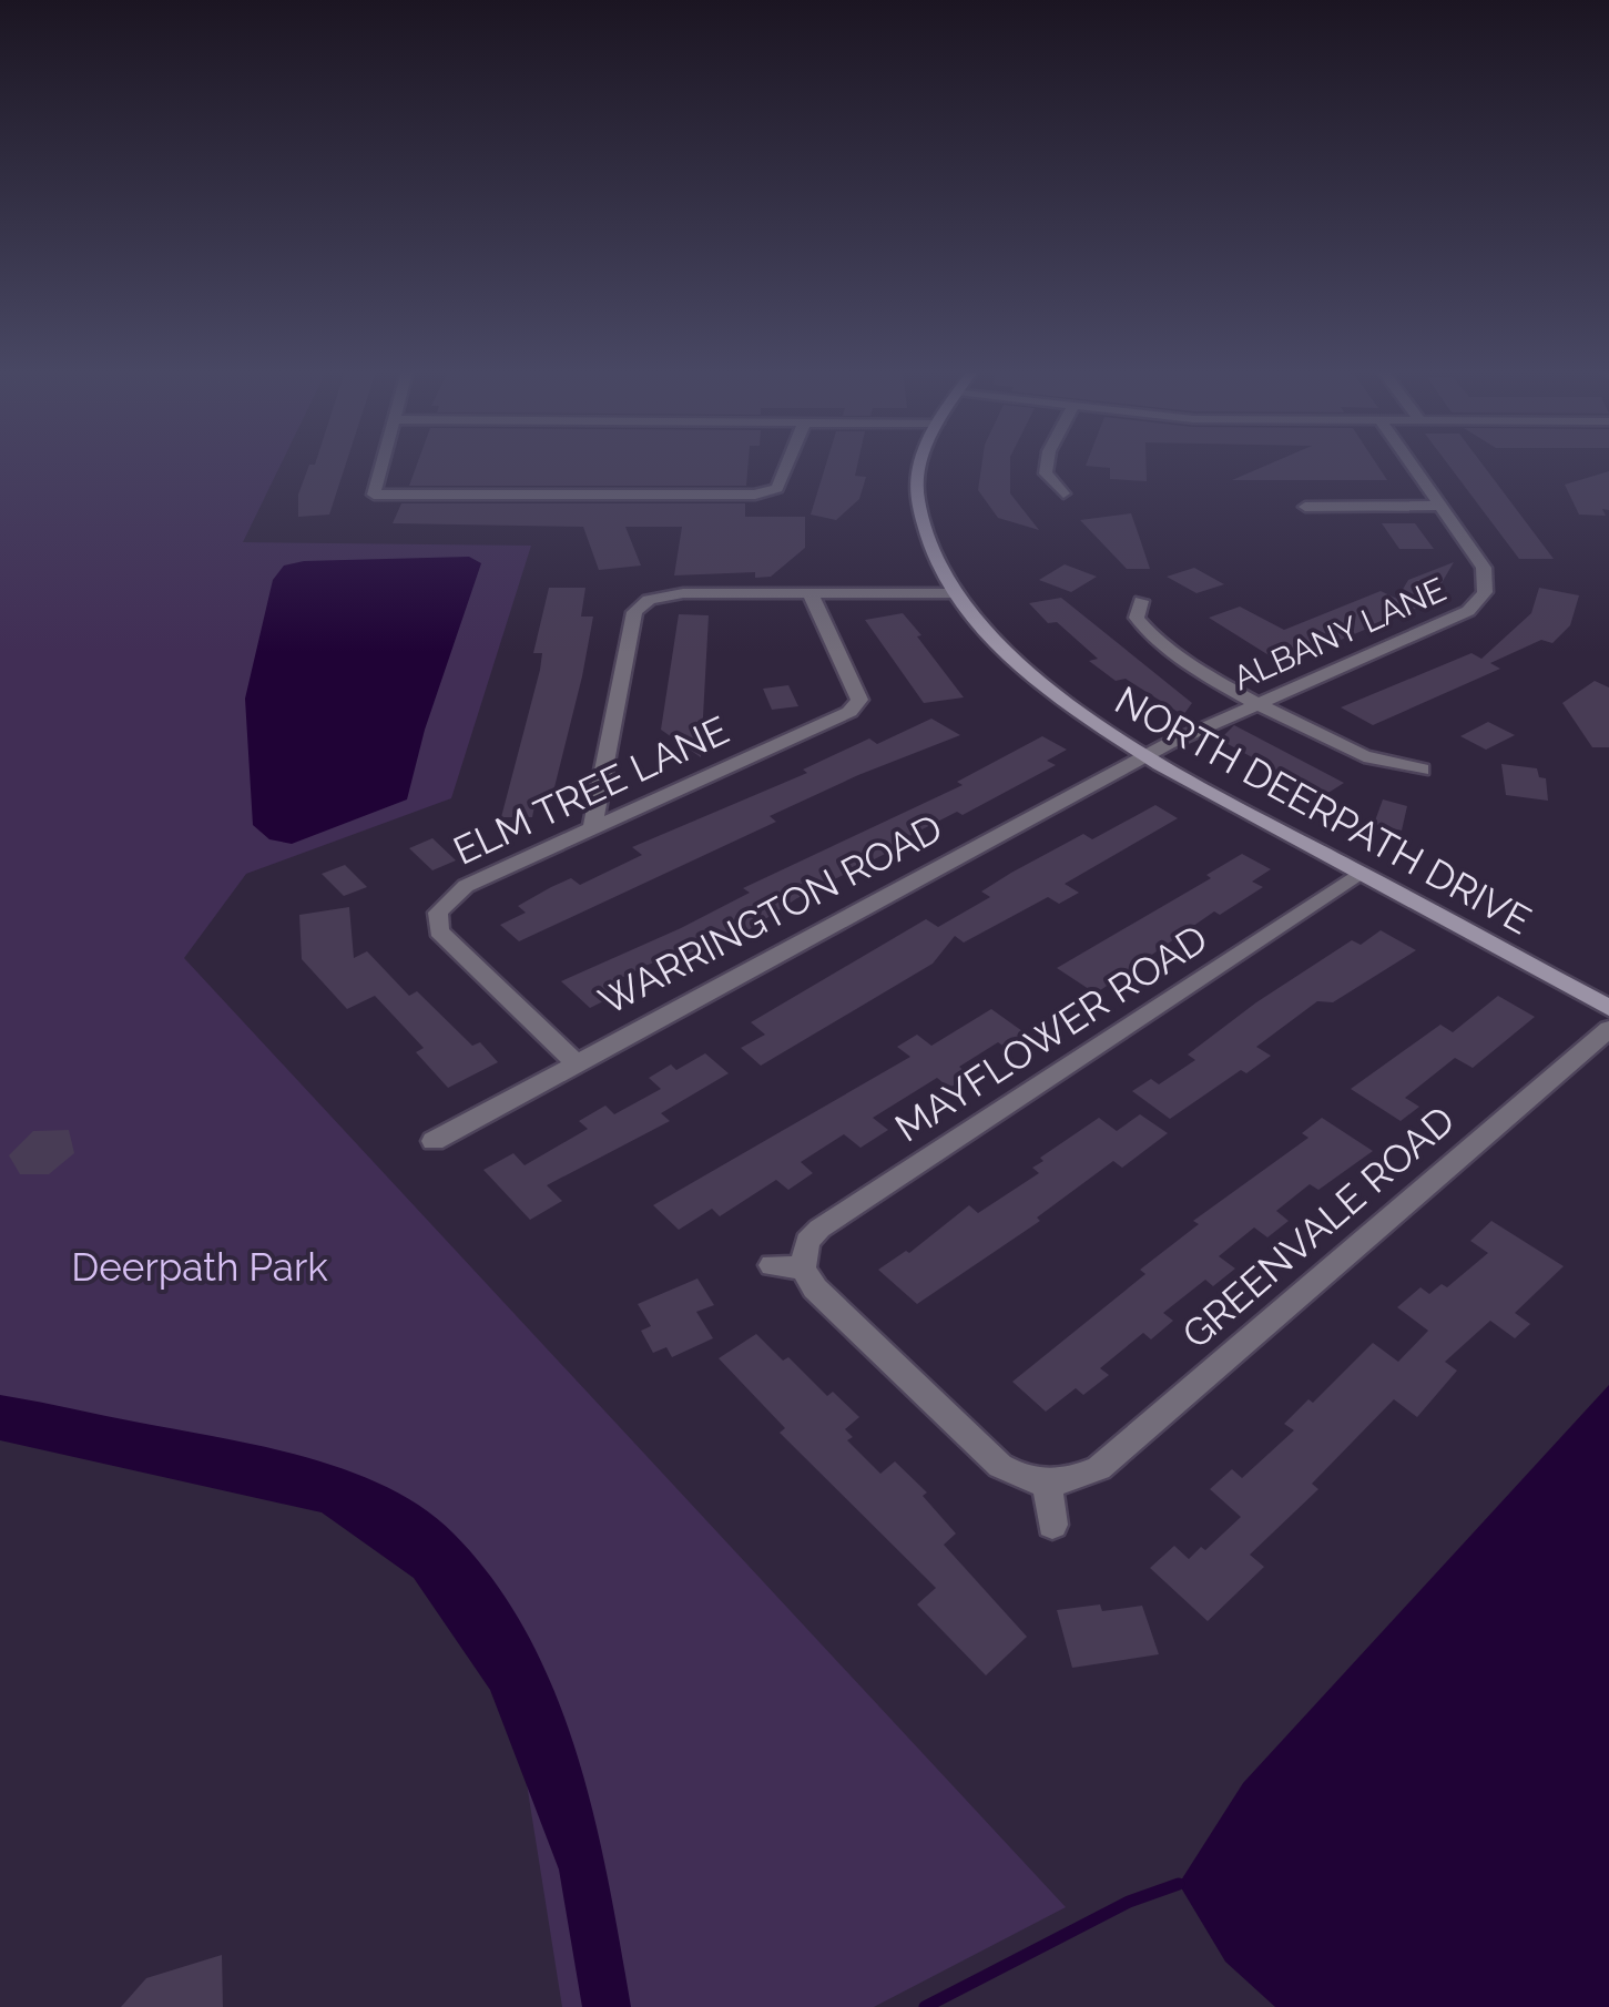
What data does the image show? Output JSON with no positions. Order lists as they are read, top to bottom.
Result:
{
  "streets": {
    "street": [
      "ALBANY LANE",
      "ELM TREE LANE",
      "NORTH DEERPATH DRIVE",
      "WARRINGTON ROAD",
      "MAYFLOWER ROAD",
      "GREENVALE ROAD"
    ]
  },
  "crossings": [
    ["ALBANY LANE", "NORTH DEERPATH DRIVE"],
    ["ALBANY LANE", "WARRINGTON ROAD"],
    ["ELM TREE LANE", "WARRINGTON ROAD"],
    ["NORTH DEERPATH DRIVE", "WARRINGTON ROAD"],
    ["NORTH DEERPATH DRIVE", "MAYFLOWER ROAD"]
  ],
  "parks": ["Deerpath Park"]
}
